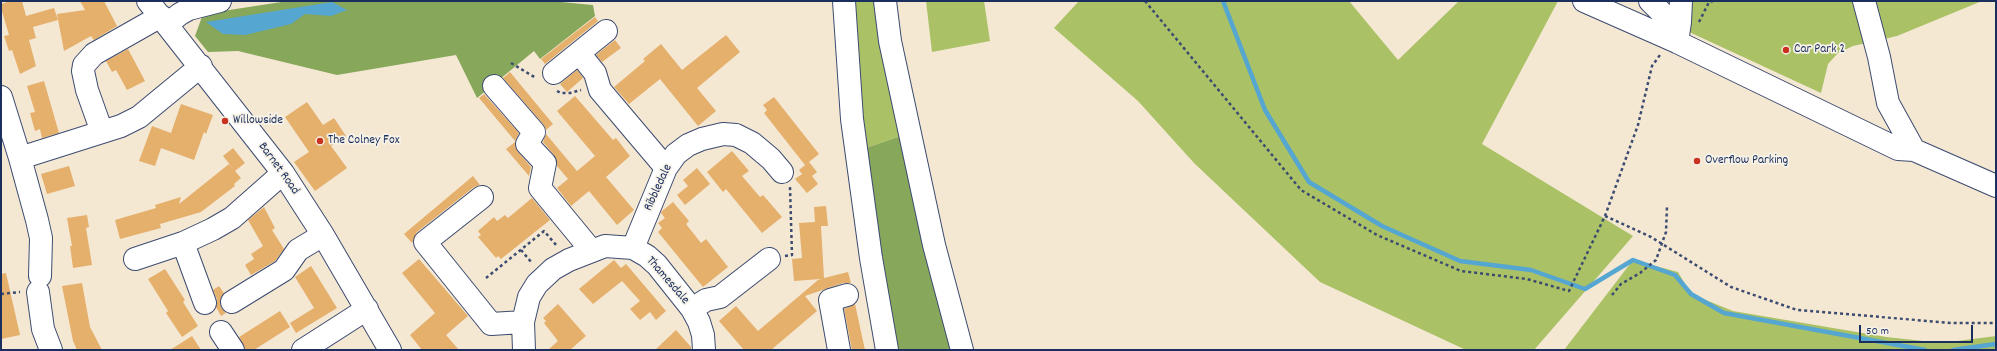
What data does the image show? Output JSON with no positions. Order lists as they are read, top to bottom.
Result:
{
  "streets": {
    "street": ["Barnet Road", "Ribbledale", "Thamesdale"]
  },
  "crossings": [
    ["Ribbledale", "Thamesdale"]
  ],
  "places": [
    "Car Park 2",
    "Willowside",
    "The Colney Fox",
    "Overflow Parking"
  ],
  "scale_bar": "50 m"
}
